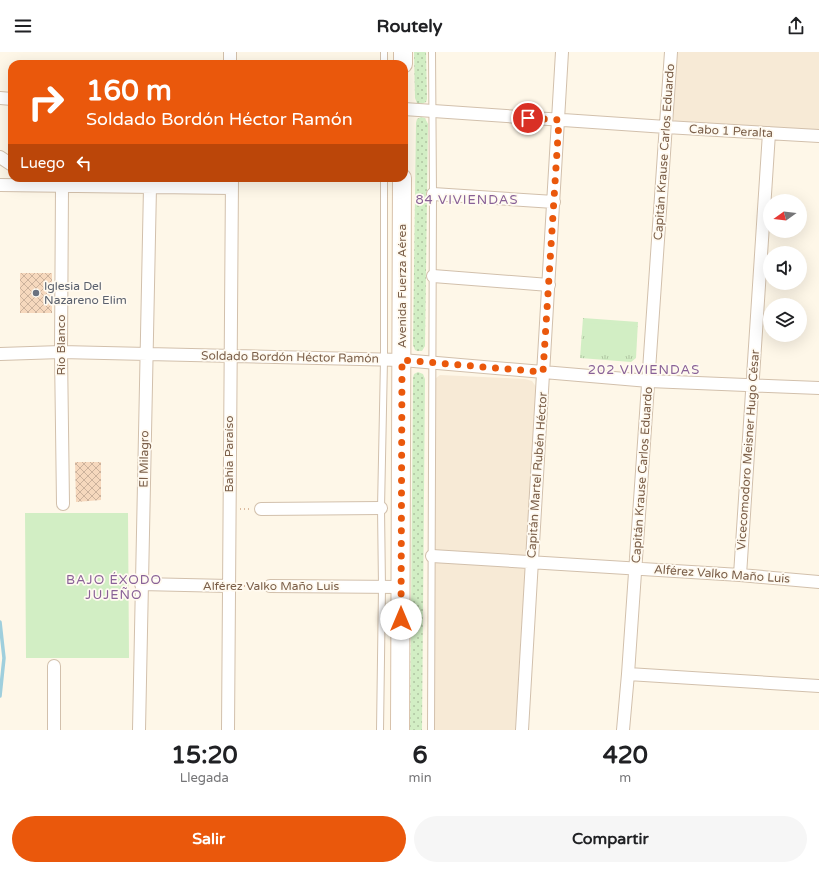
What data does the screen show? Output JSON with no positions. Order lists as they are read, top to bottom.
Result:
{
  "streets": {
    "main road": ["Avenida Fuerza Aérea"],
    "street": [
      "Cabo 1 Peralta",
      "Capitán Krause Carlos Eduardo",
      "Río Blanco",
      "Soldado Bordón Héctor Ramón",
      "Vicecomodoro Meisner Hugo César",
      "Bahía Paraíso",
      "El Milagro",
      "Capitán Martel Rubén Héctor",
      "Alférez Valko Maño Luis"
    ]
  },
  "crossings": [
    ["Cabo 1 Peralta", "Capitán Krause Carlos Eduardo"],
    ["Cabo 1 Peralta", "Vicecomodoro Meisner Hugo César"],
    ["Cabo 1 Peralta", "Capitán Martel Rubén Héctor"],
    ["Capitán Krause Carlos Eduardo", "Soldado Bordón Héctor Ramón"],
    ["Capitán Krause Carlos Eduardo", "Alférez Valko Maño Luis"],
    ["Avenida Fuerza Aérea", "Soldado Bordón Héctor Ramón"],
    ["Avenida Fuerza Aérea", "Alférez Valko Maño Luis"],
    ["Río Blanco", "Soldado Bordón Héctor Ramón"],
    ["Soldado Bordón Héctor Ramón", "Vicecomodoro Meisner Hugo César"],
    ["Soldado Bordón Héctor Ramón", "Bahía Paraíso"],
    ["Soldado Bordón Héctor Ramón", "El Milagro"],
    ["Soldado Bordón Héctor Ramón", "Capitán Martel Rubén Héctor"],
    ["Vicecomodoro Meisner Hugo César", "Alférez Valko Maño Luis"],
    ["Bahía Paraíso", "Alférez Valko Maño Luis"],
    ["El Milagro", "Alférez Valko Maño Luis"],
    ["Capitán Martel Rubén Héctor", "Alférez Valko Maño Luis"]
  ],
  "districts": ["84 VIVIENDAS", "202 VIVIENDAS", "BAJO ÉXODO JUJEÑO"],
  "places": ["Iglesia Del Nazareno Elim"],
  "north": "left",
  "page": {
    "header": "Routely",
    "turn": ["160 m", "Soldado Bordón Héctor Ramón"],
    "then": "Luego",
    "eta": [
      "15:20",
      "Llegada",
      "6",
      "min",
      "420",
      "m"
    ],
    "buttons": ["Salir", "Compartir"]
  }
}
